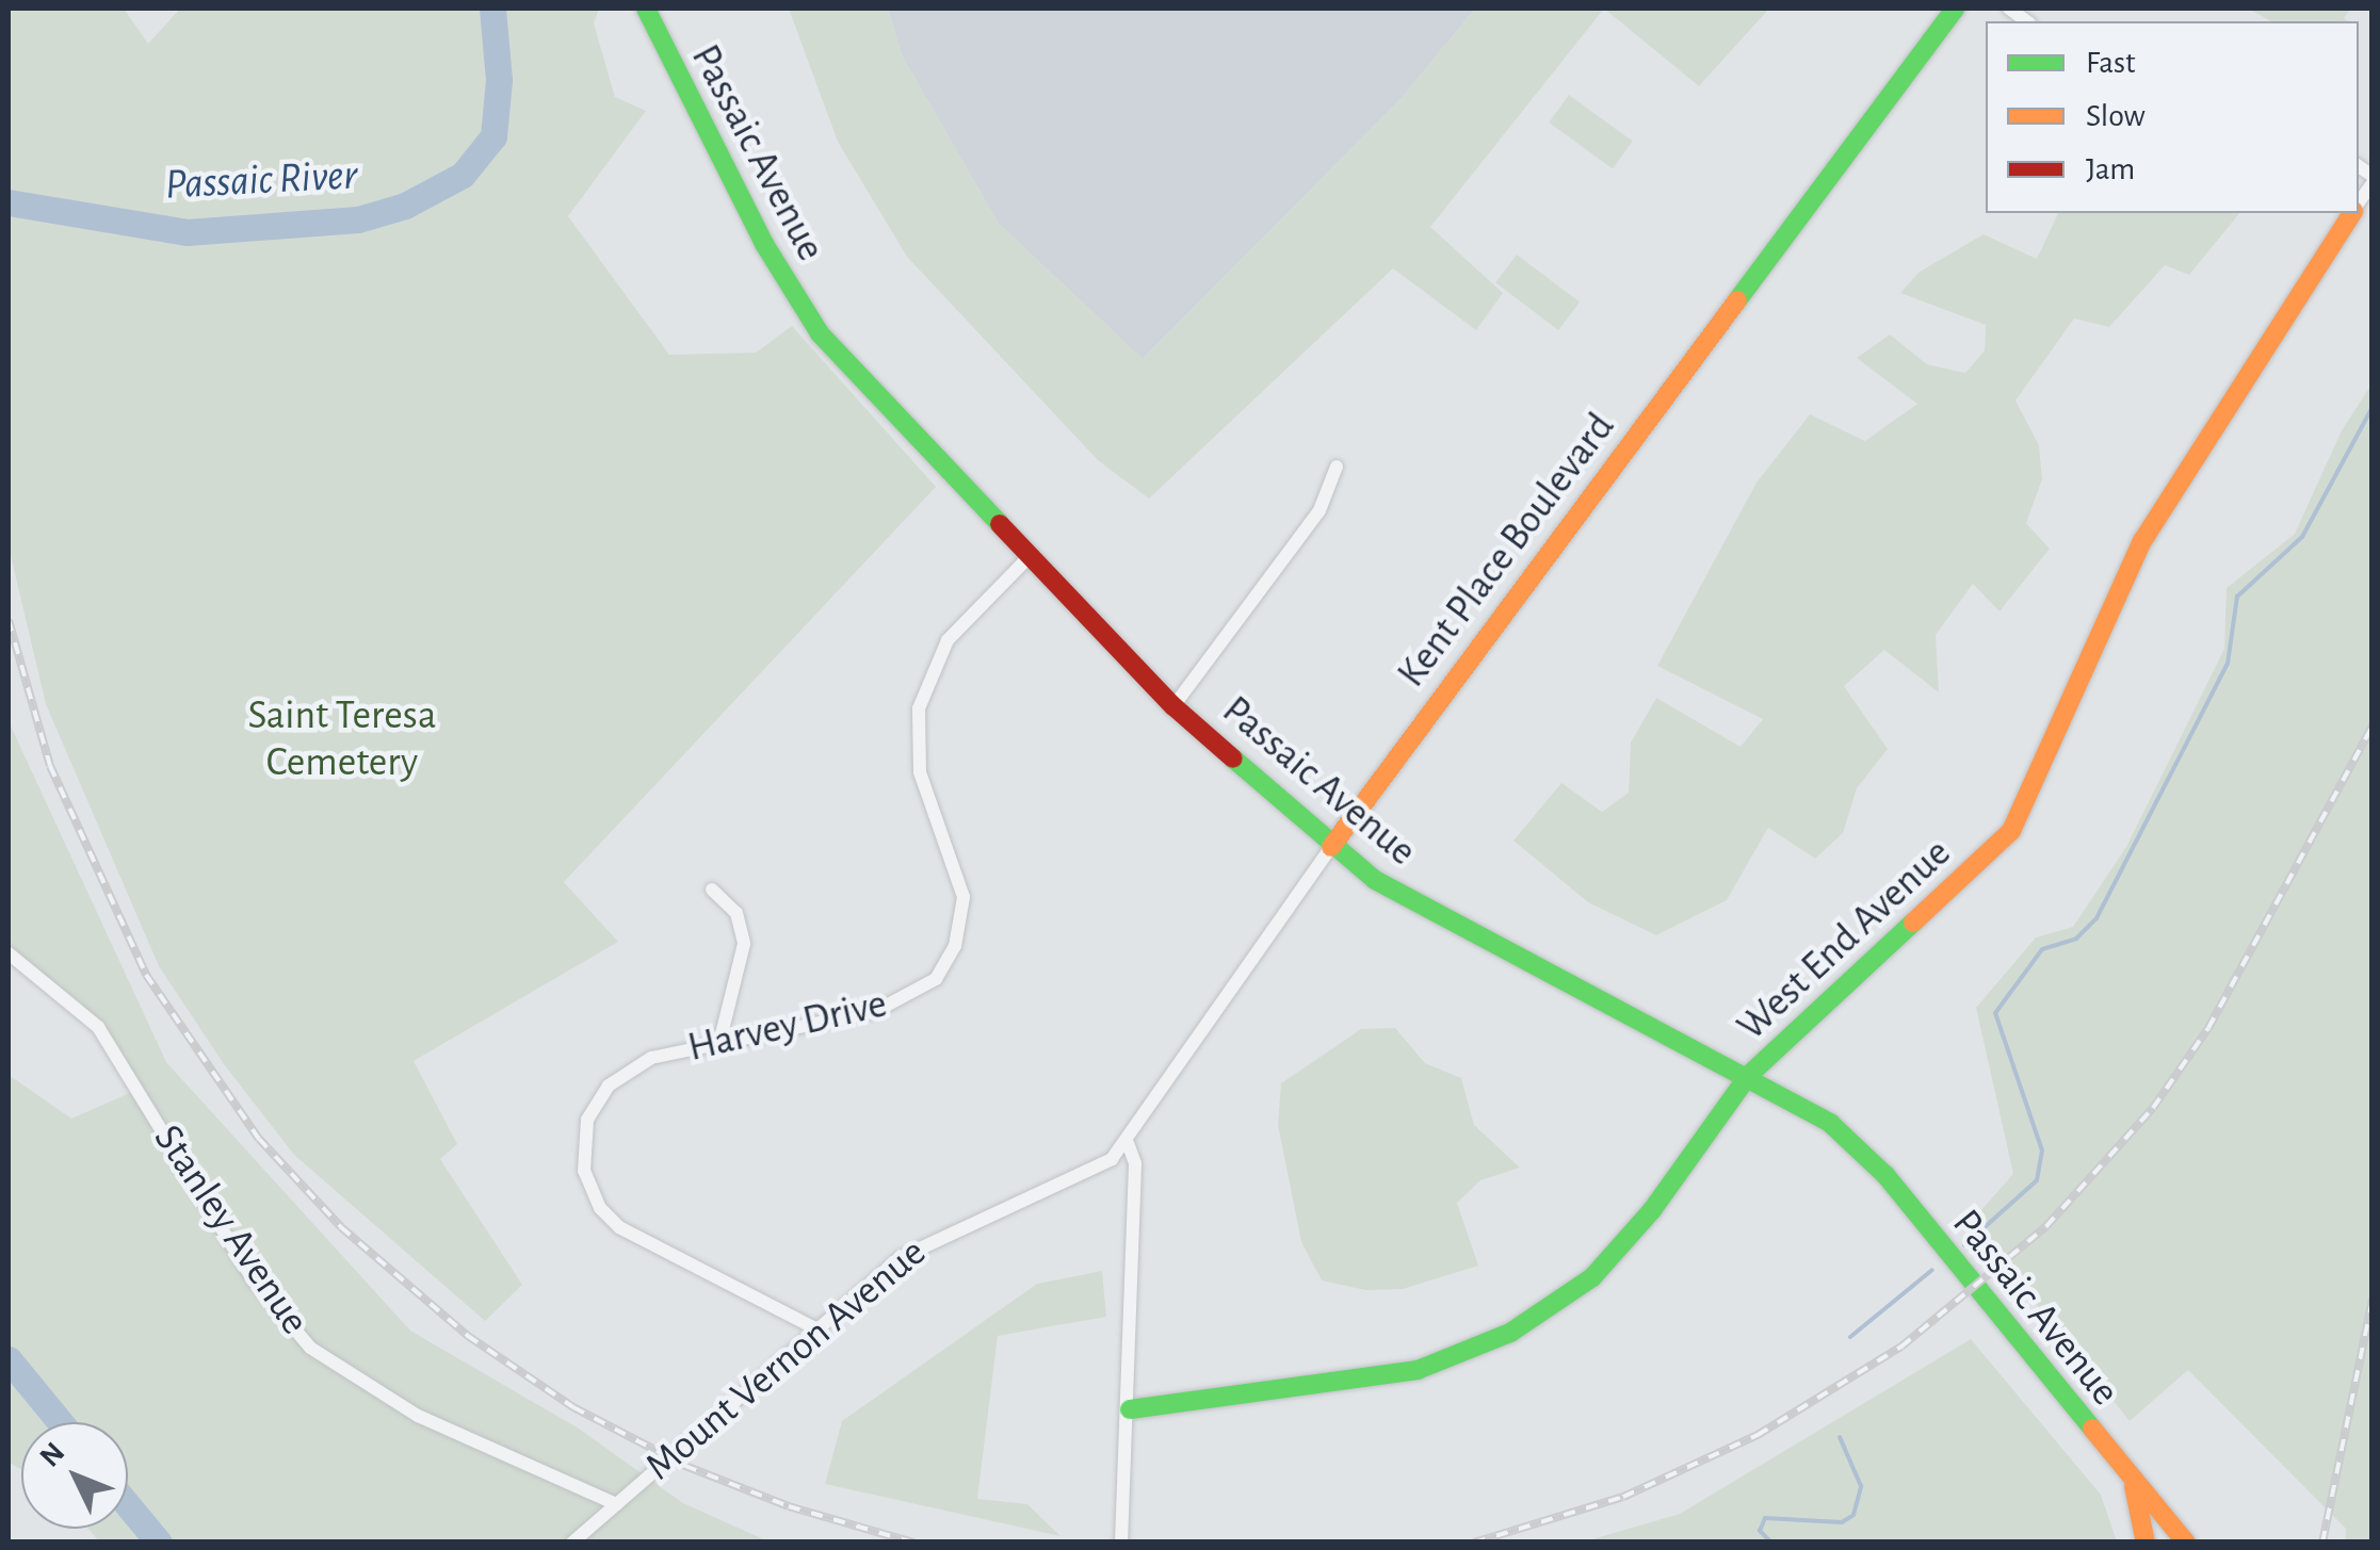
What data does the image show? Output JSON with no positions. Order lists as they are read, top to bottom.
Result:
{
  "streets": {
    "street": [
      "Passaic Avenue",
      "Kent Place Boulevard",
      "West End Avenue",
      "Harvey Drive",
      "Stanley Avenue",
      "Mount Vernon Avenue"
    ]
  },
  "crossings": [
    ["Passaic Avenue", "Kent Place Boulevard"],
    ["Passaic Avenue", "West End Avenue"],
    ["Passaic Avenue", "Harvey Drive"],
    ["Kent Place Boulevard", "Mount Vernon Avenue"],
    ["Harvey Drive", "Mount Vernon Avenue"],
    ["Stanley Avenue", "Mount Vernon Avenue"]
  ],
  "water": ["Passaic River"],
  "parks": ["Saint Teresa Cemetery"],
  "legend": ["Fast", "Slow", "Jam"],
  "north": "top left"
}
